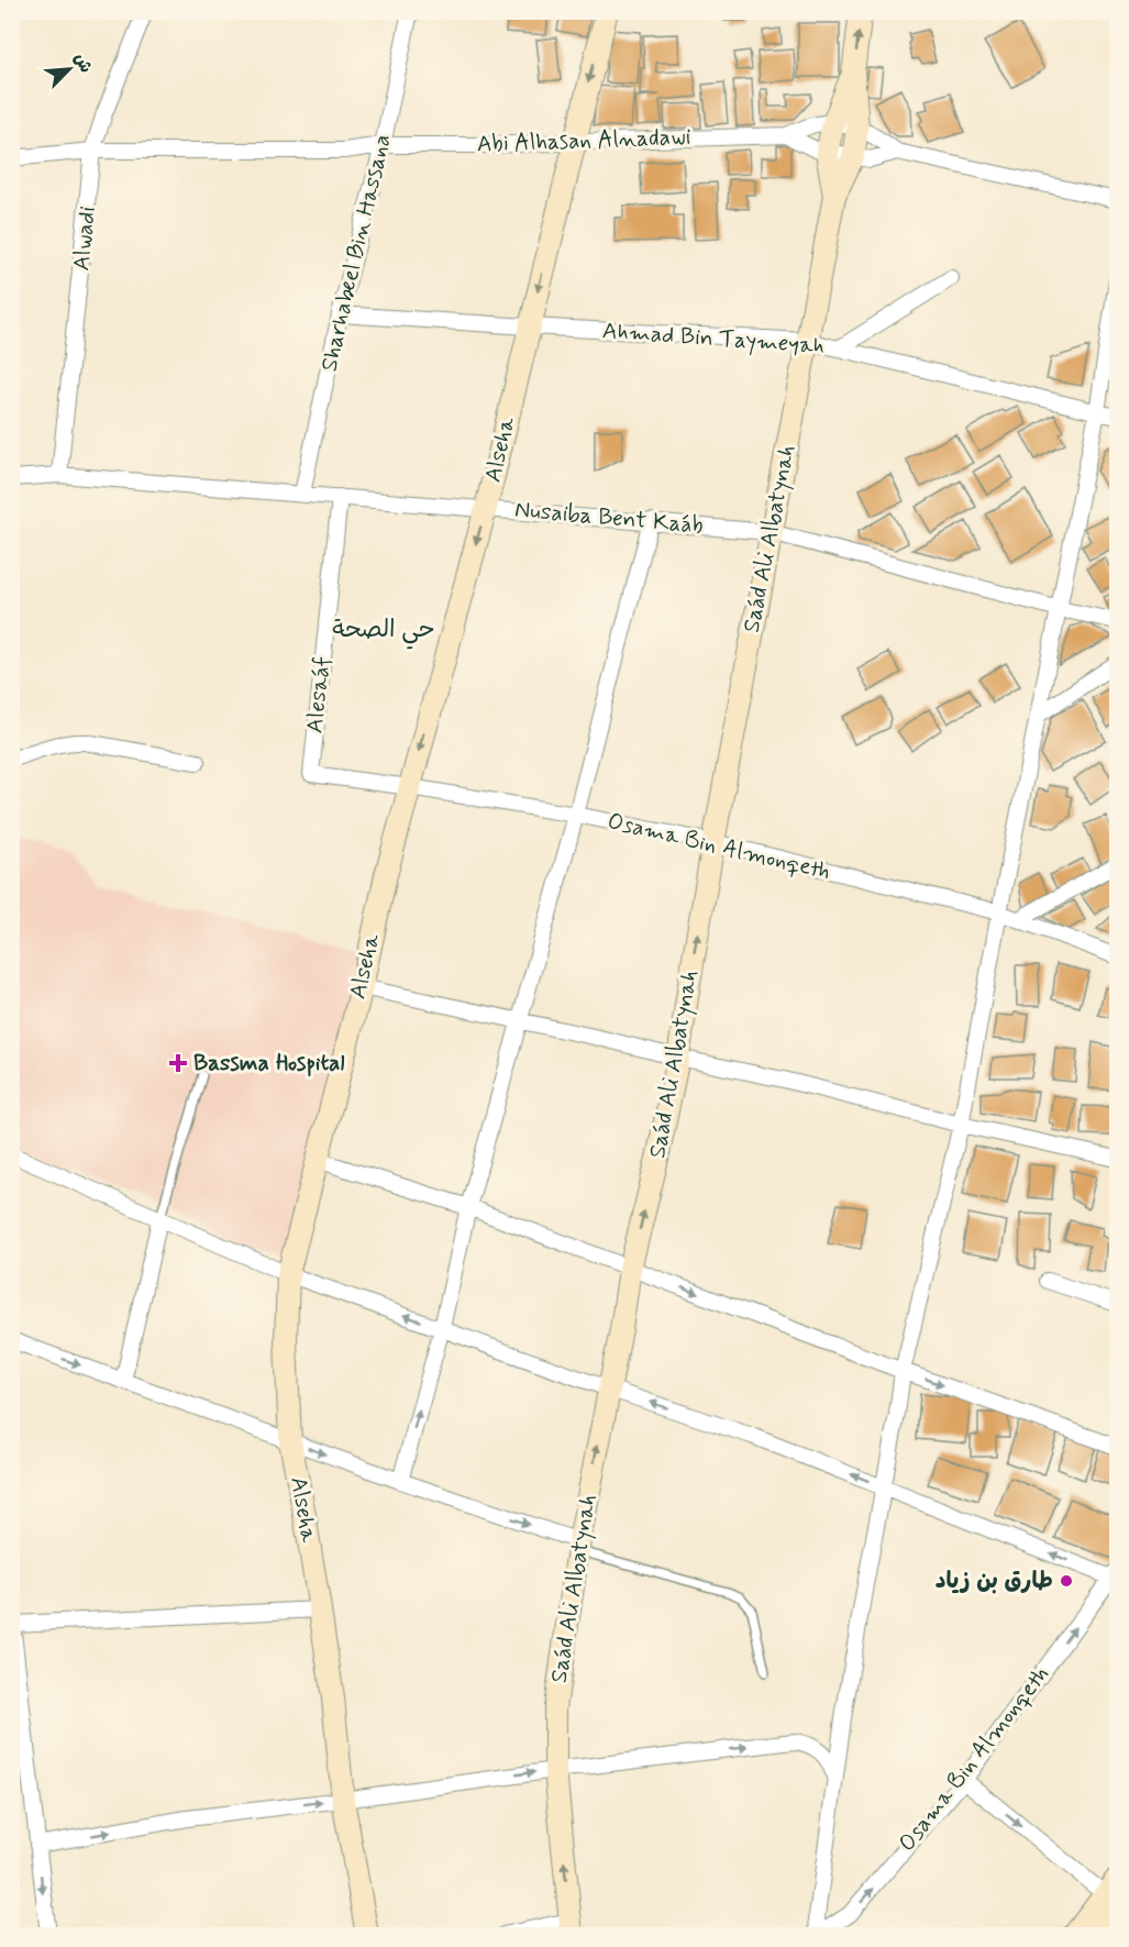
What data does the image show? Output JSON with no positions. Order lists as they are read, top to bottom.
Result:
{
  "streets": {
    "main road": ["Alseha", "Saád Ali Albatynah"],
    "street": [
      "Abi Alhasan Alnadawi",
      "Alwadi",
      "Sharhabeel Bin Hassana",
      "Ahmad Bin Taymeyah",
      "Nusaiba Bent Kaáb",
      "Alesaáf",
      "Osama Bin Almonqeth"
    ]
  },
  "crossings": [
    ["Abi Alhasan Alnadawi", "Alwadi"],
    ["Abi Alhasan Alnadawi", "Sharhabeel Bin Hassana"],
    ["Abi Alhasan Alnadawi", "Alseha"],
    ["Abi Alhasan Alnadawi", "Saád Ali Albatynah"],
    ["Alwadi", "Nusaiba Bent Kaáb"],
    ["Sharhabeel Bin Hassana", "Ahmad Bin Taymeyah"],
    ["Sharhabeel Bin Hassana", "Nusaiba Bent Kaáb"],
    ["Ahmad Bin Taymeyah", "Alseha"],
    ["Ahmad Bin Taymeyah", "Saád Ali Albatynah"],
    ["Alseha", "Nusaiba Bent Kaáb"],
    ["Alseha", "Osama Bin Almonqeth"],
    ["Nusaiba Bent Kaáb", "Saád Ali Albatynah"],
    ["Nusaiba Bent Kaáb", "Alesaáf"],
    ["Saád Ali Albatynah", "Osama Bin Almonqeth"],
    ["Alesaáf", "Osama Bin Almonqeth"]
  ],
  "one_way": ["Saád Ali Albatynah", "Osama Bin Almonqeth"],
  "districts": ["حي الصحة"],
  "places": {
    "health": ["Bassma Hospital"],
    "other": ["طارق بن زياد"]
  },
  "north": "top right"
}
